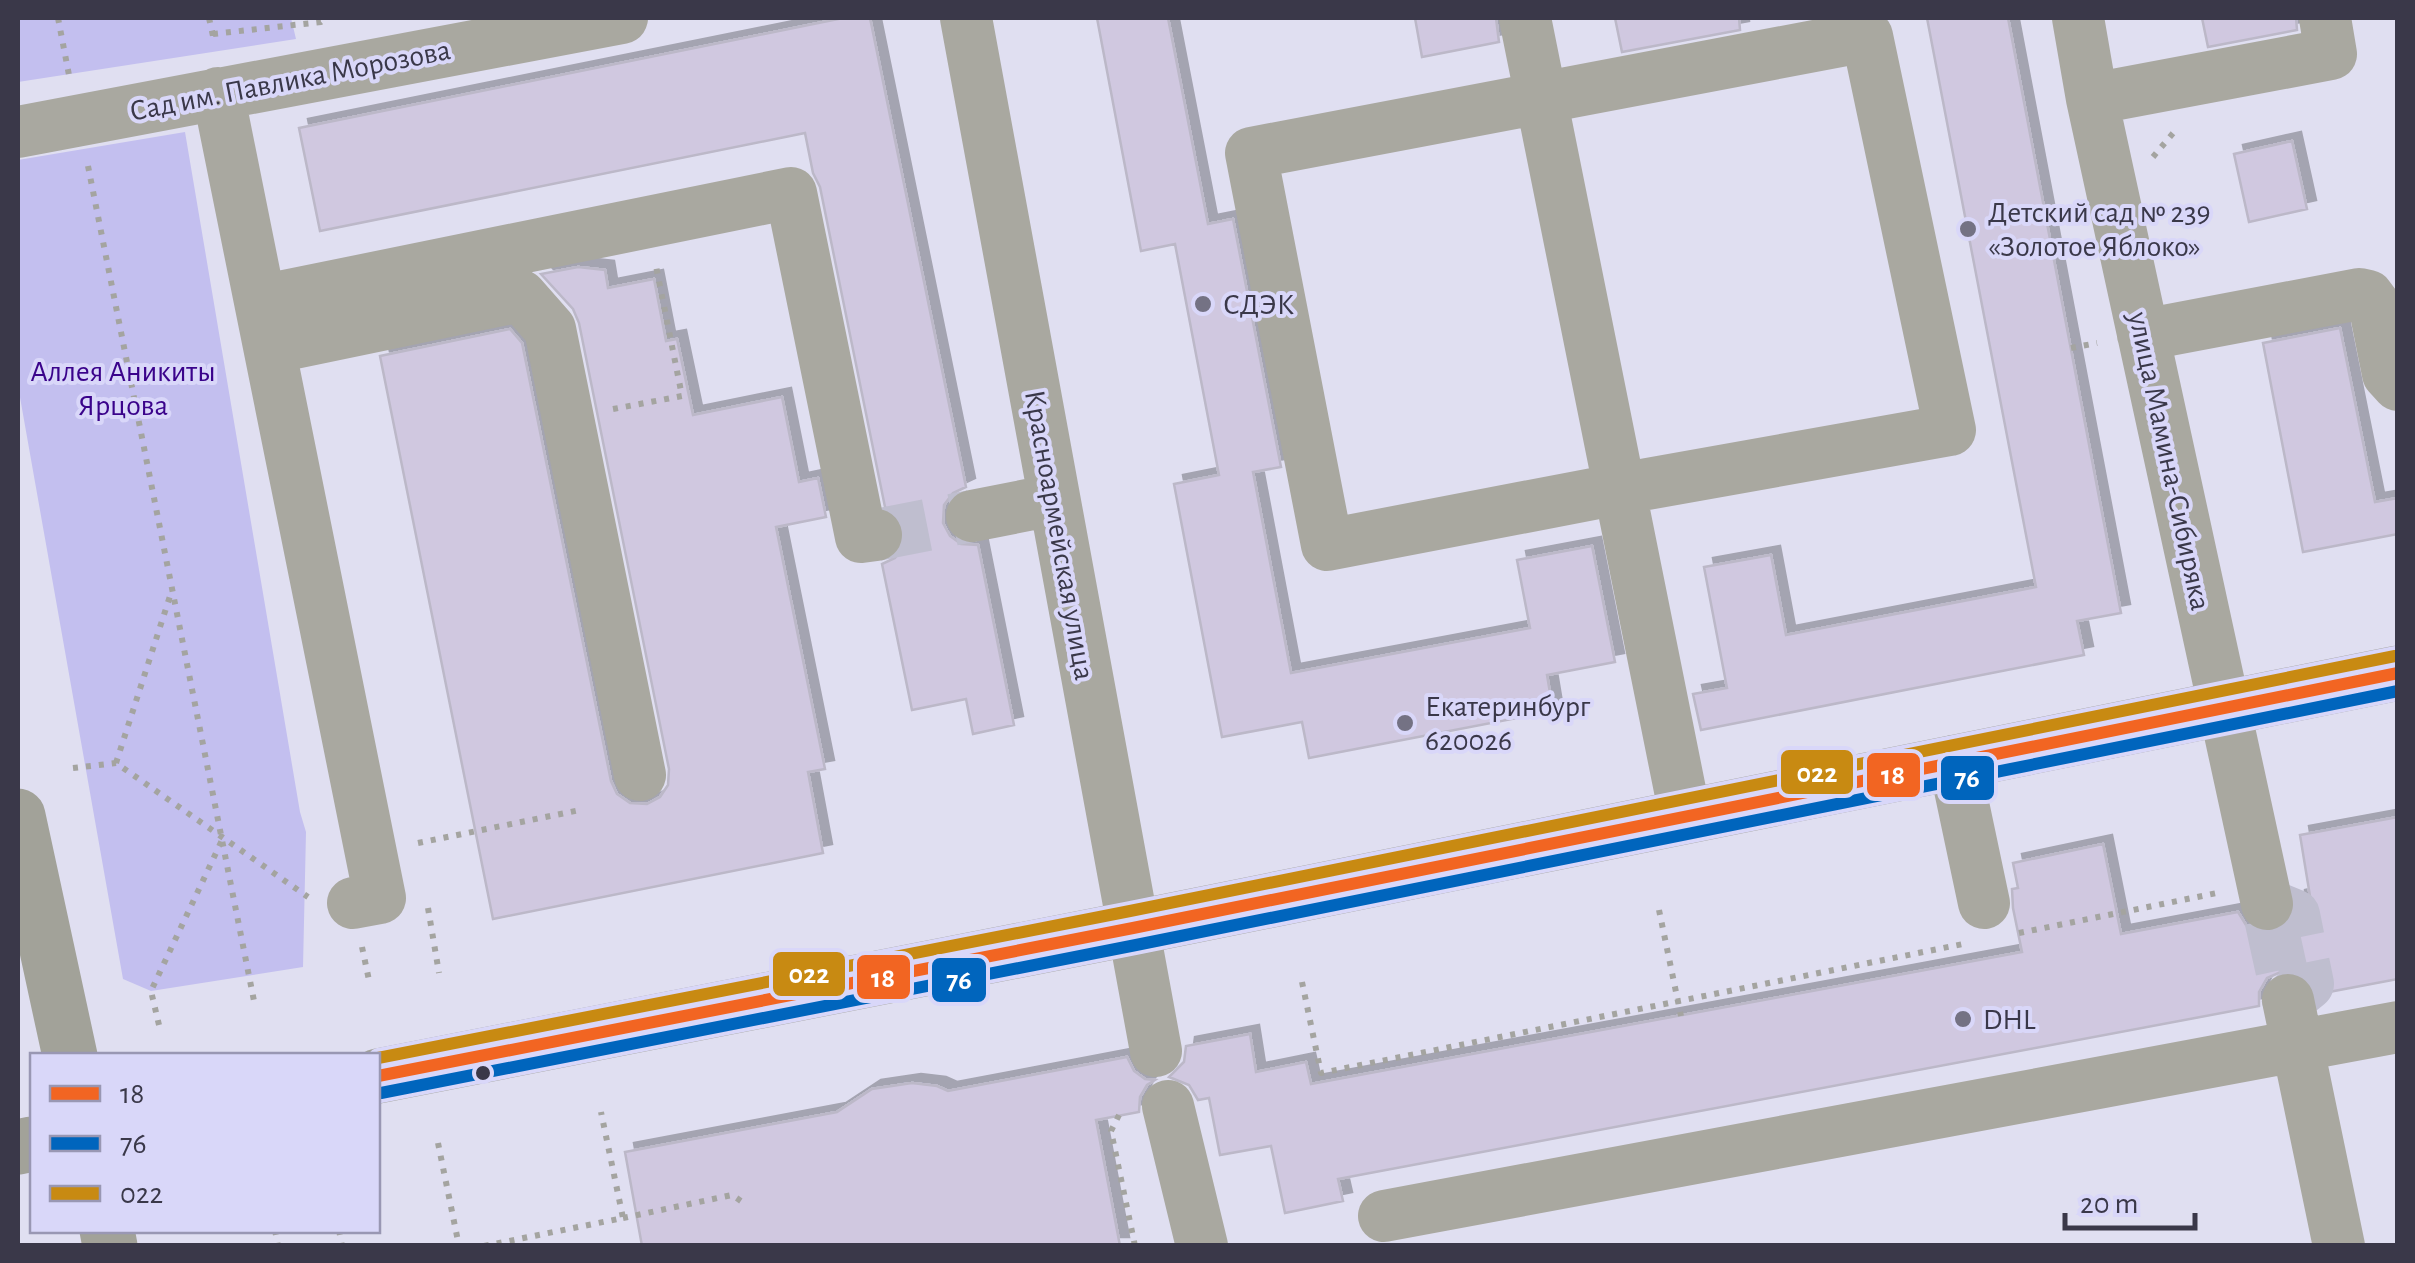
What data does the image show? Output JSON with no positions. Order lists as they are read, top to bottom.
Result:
{
  "streets": {
    "street": ["Сад им. Павлика Морозова", "улица Мамина-Сибиряка", "Красноармейская улица"]
  },
  "parks": ["Аллея Аникиты Ярцова"],
  "places": [
    "Детский сад № 239 «Золотое Яблоко»",
    "СДЭК",
    "Екатеринбург 620026",
    "DHL"
  ],
  "lines": ["transit line 022", "transit line 18", "transit line 76"],
  "legend": ["18", "76", "022"],
  "scale_bar": "20 m"
}
